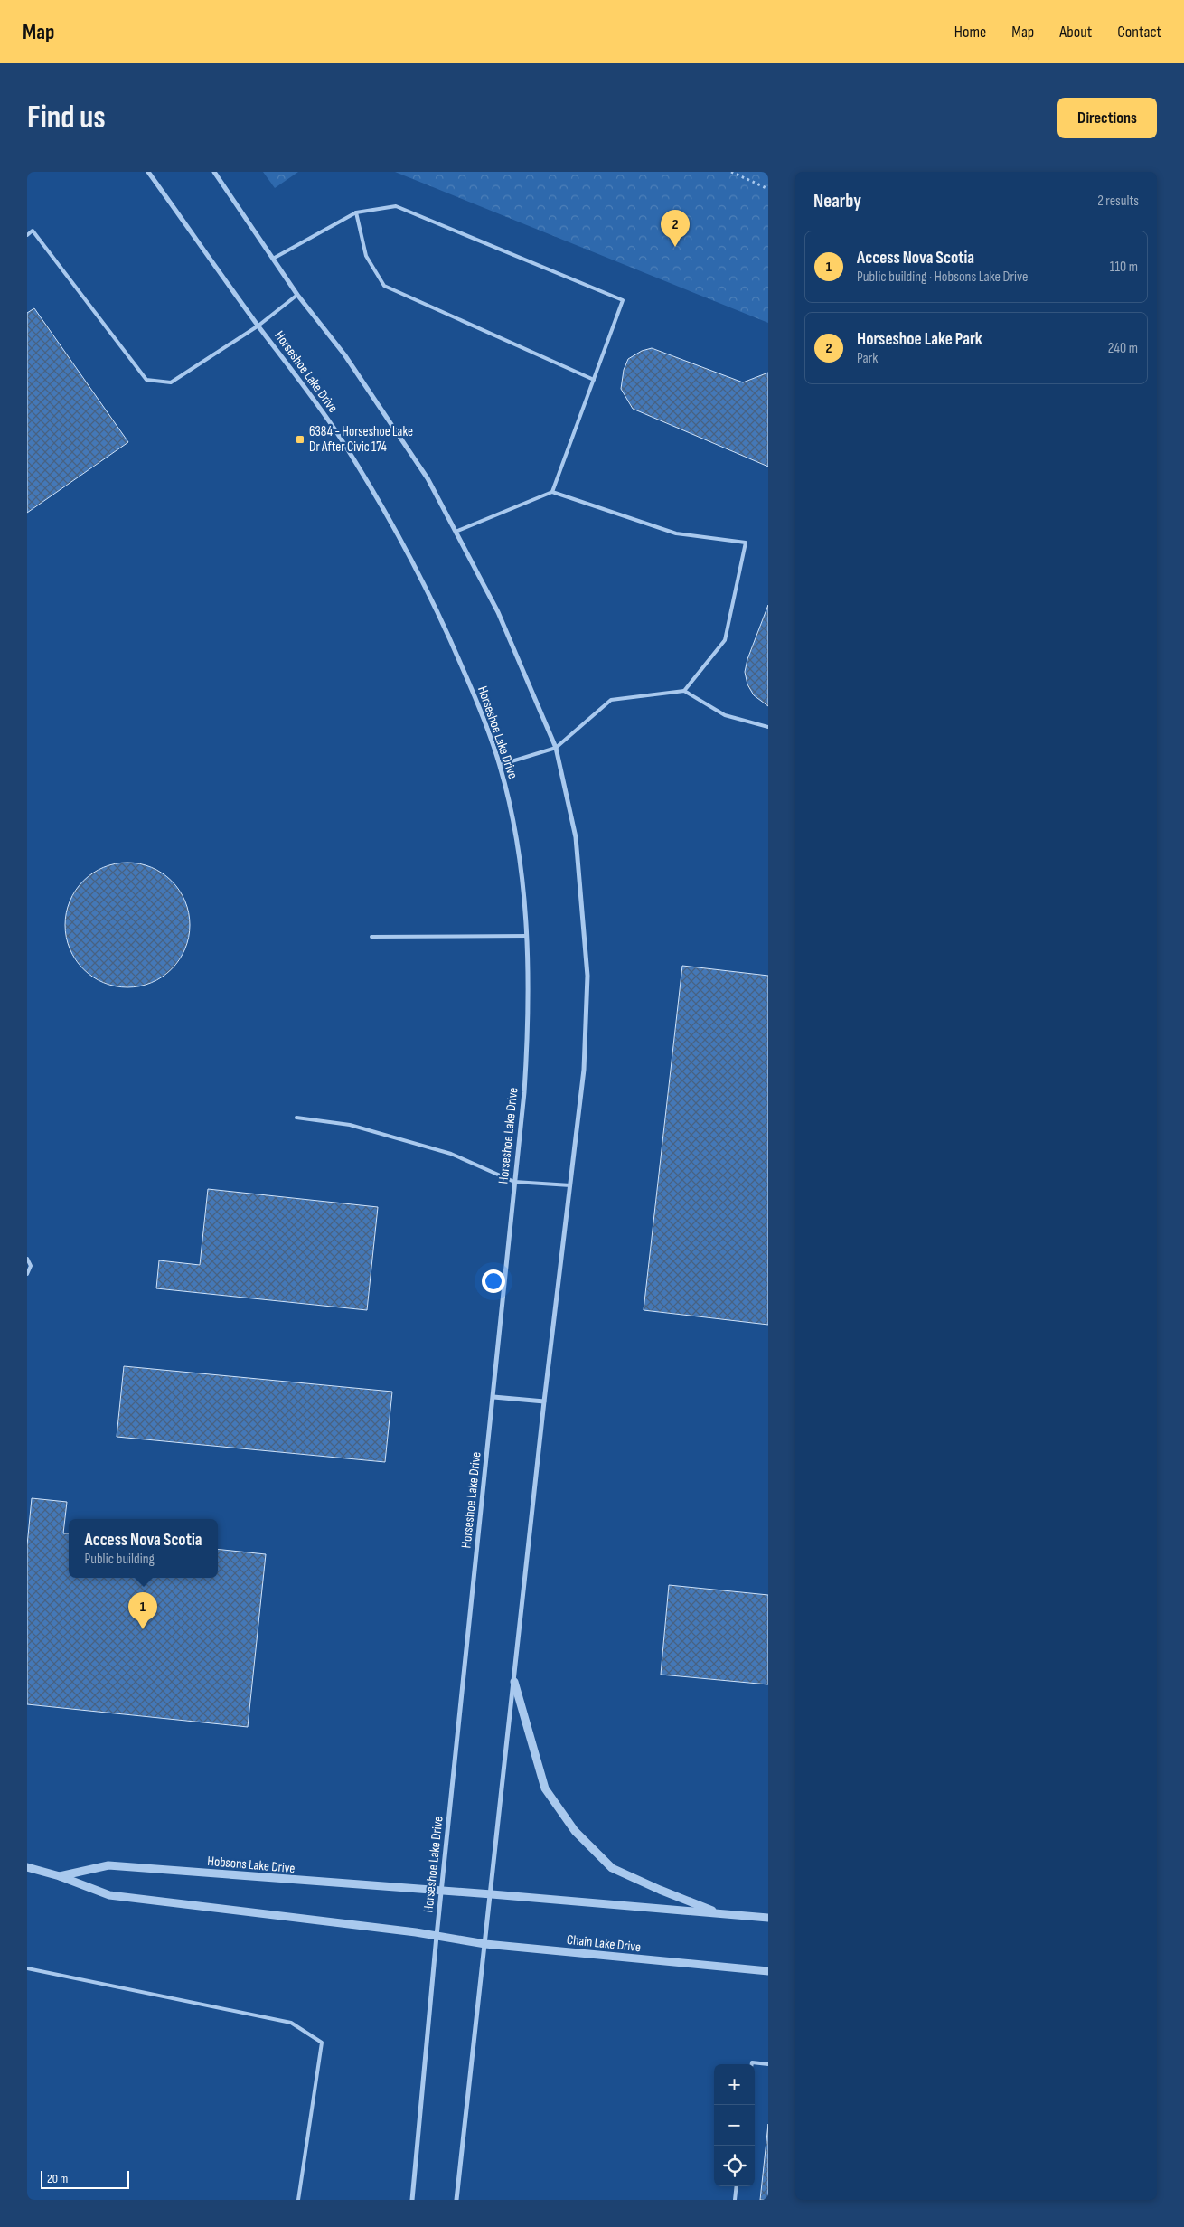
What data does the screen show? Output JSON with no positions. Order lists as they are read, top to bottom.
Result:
{
  "streets": {
    "street": ["Horseshoe Lake Drive", "Hobsons Lake Drive", "Chain Lake Drive"]
  },
  "crossings": [
    ["Horseshoe Lake Drive", "Hobsons Lake Drive"],
    ["Horseshoe Lake Drive", "Chain Lake Drive"],
    ["Hobsons Lake Drive", "Chain Lake Drive"]
  ],
  "places": {
    "transit": ["6384 - Horseshoe Lake Dr After Civic 174"]
  },
  "scale_bar": "20 m",
  "page": {
    "header": "Map",
    "nav": [
      "Home",
      "Map",
      "About",
      "Contact"
    ],
    "buttons": "Directions",
    "title": "Find us",
    "heading": ["Nearby", "2 results"],
    "pins": ["2", "1"],
    "list": [
      {
        "mark": "1",
        "name": "Access Nova Scotia",
        "note": "Public building · Hobsons Lake Drive",
        "value": "110 m"
      },
      {
        "mark": "2",
        "name": "Horseshoe Lake Park",
        "note": "Park",
        "value": "240 m"
      }
    ],
    "popup": ["Access Nova Scotia", "Public building"],
    "map_buttons": ["+", "−"],
    "scale": "20 m"
  }
}
